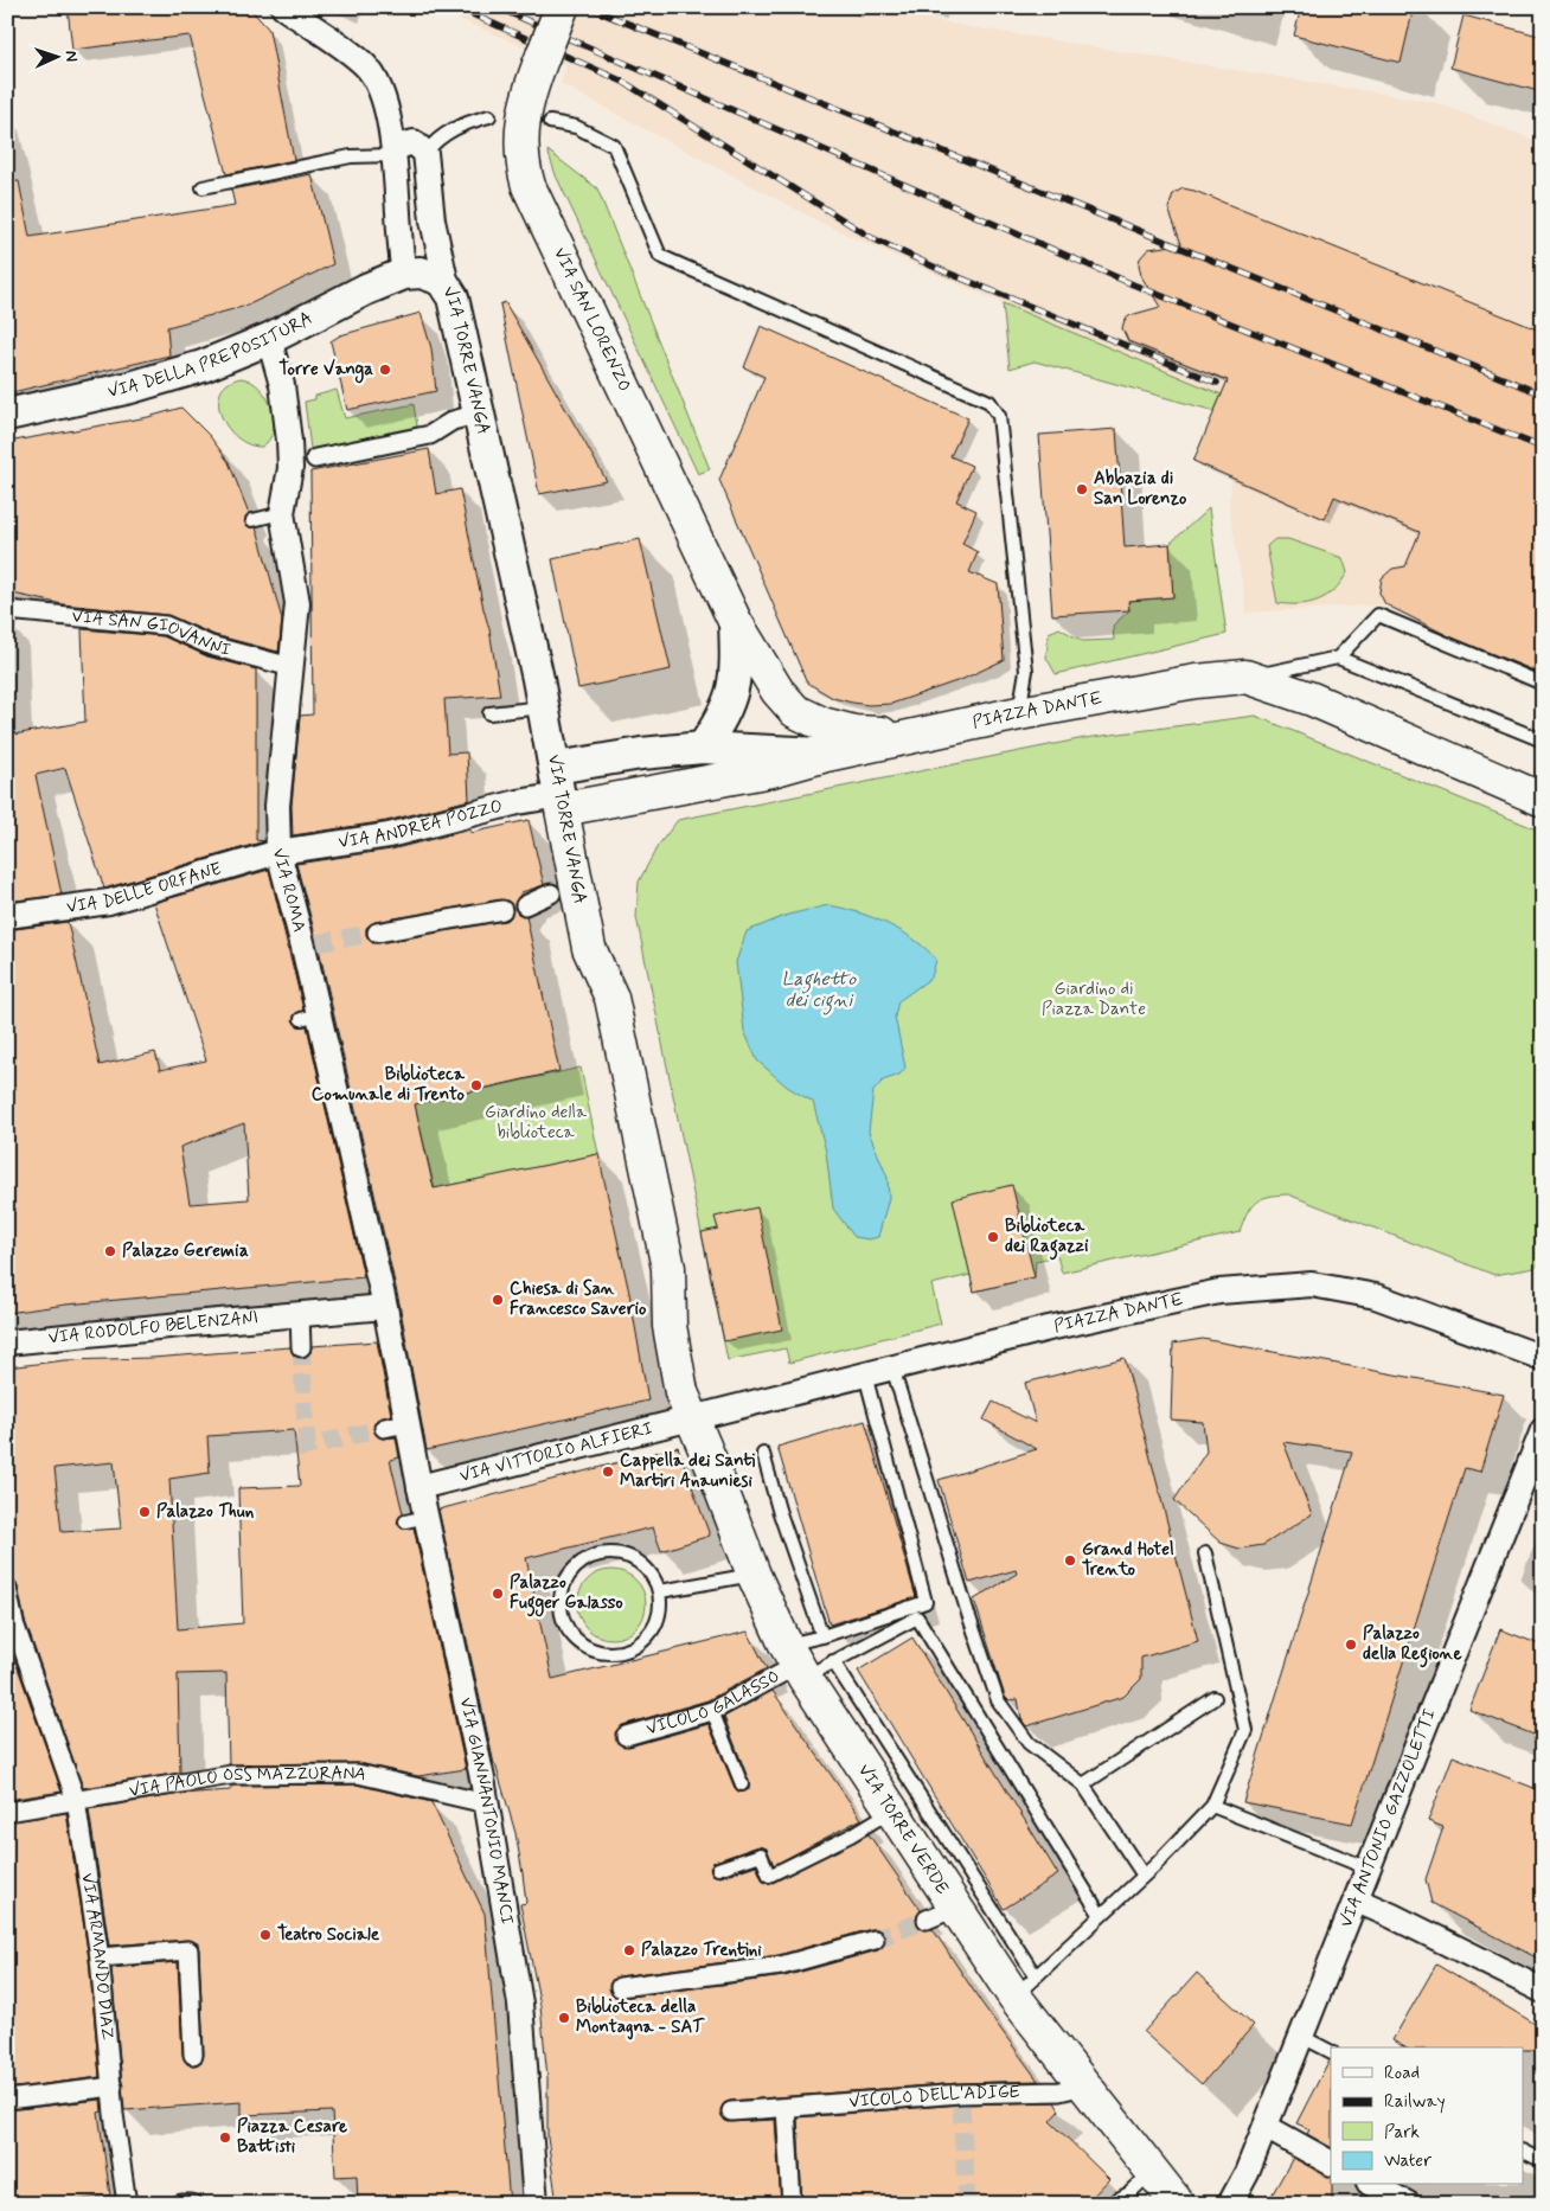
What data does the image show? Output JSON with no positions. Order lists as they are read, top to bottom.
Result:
{
  "streets": {
    "main road": [
      "VIA SAN LORENZO",
      "VIA TORRE VANGA",
      "PIAZZA DANTE",
      "VIA TORRE VERDE"
    ],
    "street": [
      "VIA DELLA PREPOSITURA",
      "VIA SAN GIOVANNI",
      "VIA ANDREA POZZO",
      "VIA DELLE ORFANE",
      "VIA ROMA",
      "VIA RODOLFO BELENZANI",
      "VIA VITTORIO ALFIERI",
      "VICOLO GALASSO",
      "VIA PAOLO OSS MAZZURANA",
      "VIA GIANNANTONIO MANCI",
      "VIA ANTONIO GAZZOLETTI",
      "VIA ARMANDO DIAZ",
      "VICOLO DELL'ADIGE"
    ]
  },
  "crossings": [
    ["VIA SAN LORENZO", "PIAZZA DANTE"],
    ["VIA DELLA PREPOSITURA", "VIA TORRE VANGA"],
    ["VIA DELLA PREPOSITURA", "VIA ROMA"],
    ["VIA TORRE VANGA", "PIAZZA DANTE"],
    ["VIA TORRE VANGA", "VIA ANDREA POZZO"],
    ["VIA TORRE VANGA", "VIA VITTORIO ALFIERI"],
    ["VIA TORRE VANGA", "VIA TORRE VERDE"],
    ["VIA SAN GIOVANNI", "VIA ROMA"],
    ["PIAZZA DANTE", "VIA ANDREA POZZO"],
    ["PIAZZA DANTE", "VIA VITTORIO ALFIERI"],
    ["PIAZZA DANTE", "VIA TORRE VERDE"],
    ["VIA ANDREA POZZO", "VIA DELLE ORFANE"],
    ["VIA ANDREA POZZO", "VIA ROMA"],
    ["VIA DELLE ORFANE", "VIA ROMA"],
    ["VIA ROMA", "VIA RODOLFO BELENZANI"],
    ["VIA ROMA", "VIA GIANNANTONIO MANCI"],
    ["VIA RODOLFO BELENZANI", "VIA GIANNANTONIO MANCI"],
    ["VIA VITTORIO ALFIERI", "VIA GIANNANTONIO MANCI"],
    ["VIA VITTORIO ALFIERI", "VIA TORRE VERDE"],
    ["VICOLO GALASSO", "VIA TORRE VERDE"],
    ["VIA PAOLO OSS MAZZURANA", "VIA GIANNANTONIO MANCI"],
    ["VIA PAOLO OSS MAZZURANA", "VIA ARMANDO DIAZ"],
    ["VIA TORRE VERDE", "VICOLO DELL'ADIGE"]
  ],
  "water": ["Laghetto dei cigni"],
  "parks": ["Giardino di Piazza Dante", "Giardino della biblioteca"],
  "places": [
    "Torre Vanga",
    "Abbazia di San Lorenzo",
    "Biblioteca Comunale di Trento",
    "Biblioteca dei Ragazzi",
    "Palazzo Geremia",
    "Chiesa di San Francesco Saverio",
    "Cappella dei Santi Martiri Anauniesi",
    "Palazzo Thun",
    "Grand Hotel Trento",
    "Palazzo Fugger Galasso",
    "Palazzo della Regione",
    "Teatro Sociale",
    "Palazzo Trentini",
    "Biblioteca della Montagna - SAT",
    "Piazza Cesare Battisti"
  ],
  "legend": [
    "Road",
    "Railway",
    "Park",
    "Water"
  ],
  "north": "right"
}
